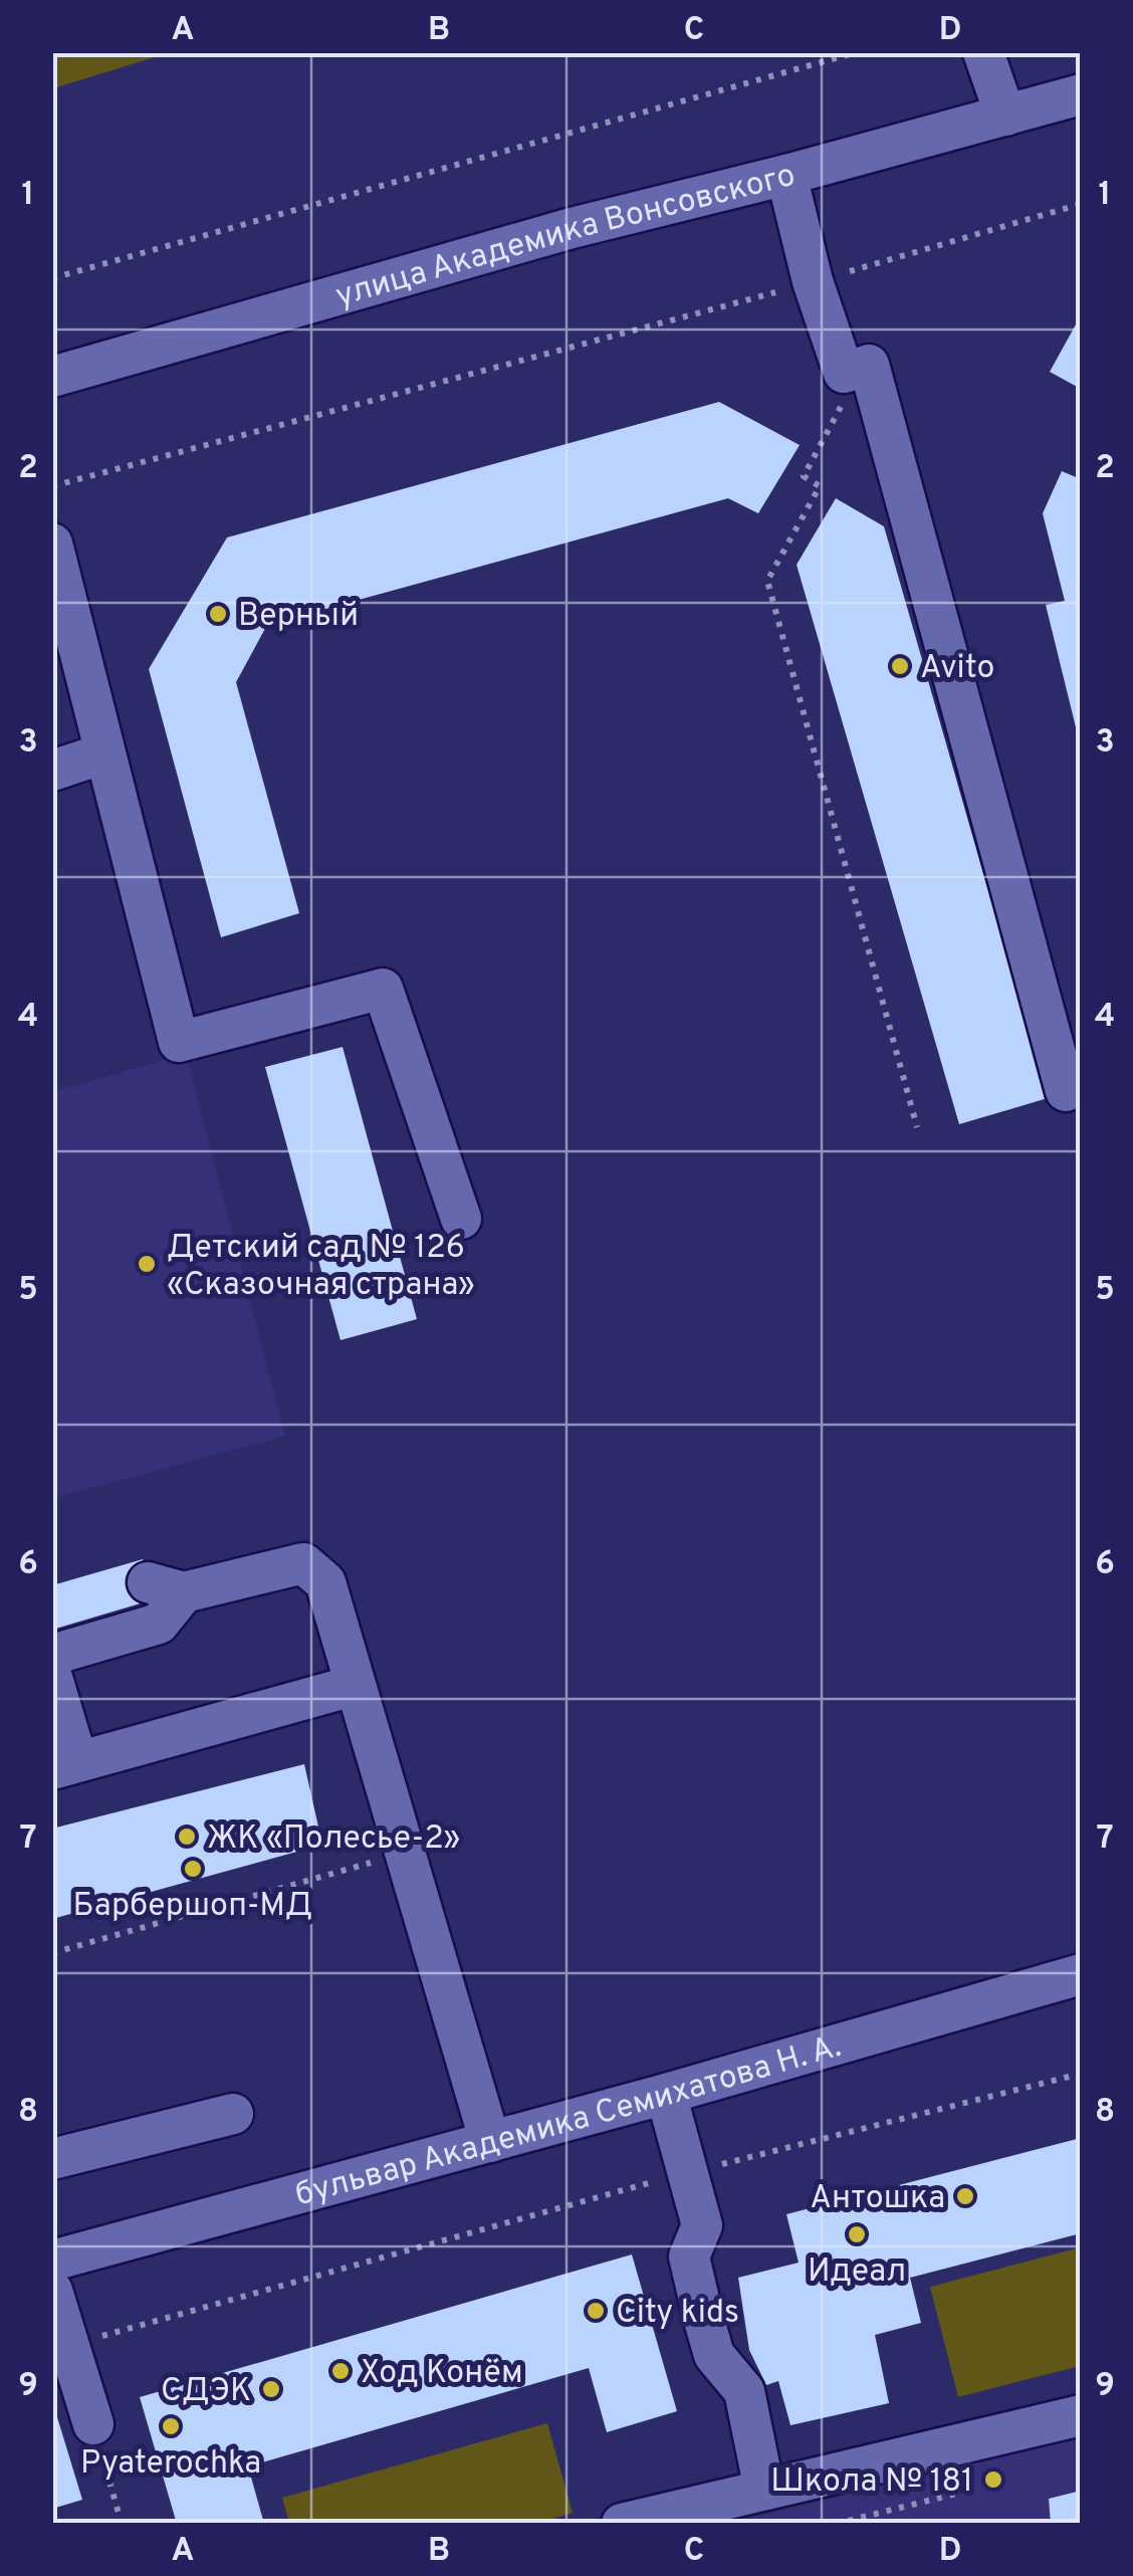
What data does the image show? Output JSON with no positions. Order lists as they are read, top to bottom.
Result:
{
  "streets": {
    "street": ["улица Академика Вонсовского", "бульвар Академика Семихатова Н. А."]
  },
  "places": [
    "Верный",
    "Avito",
    "Детский сад № 126 «Сказочная страна»",
    "ЖК «Полесье-2»",
    "Барбершоп-МД",
    "Антошка",
    "Идеал",
    "City kids",
    "Ход Конём",
    "СДЭК",
    "Pyaterochka",
    "Школа № 181"
  ],
  "grid": {
    "columns": [
      "A",
      "B",
      "C",
      "D"
    ],
    "rows": [
      "1",
      "2",
      "3",
      "4",
      "5",
      "6",
      "7",
      "8",
      "9"
    ]
  }
}
